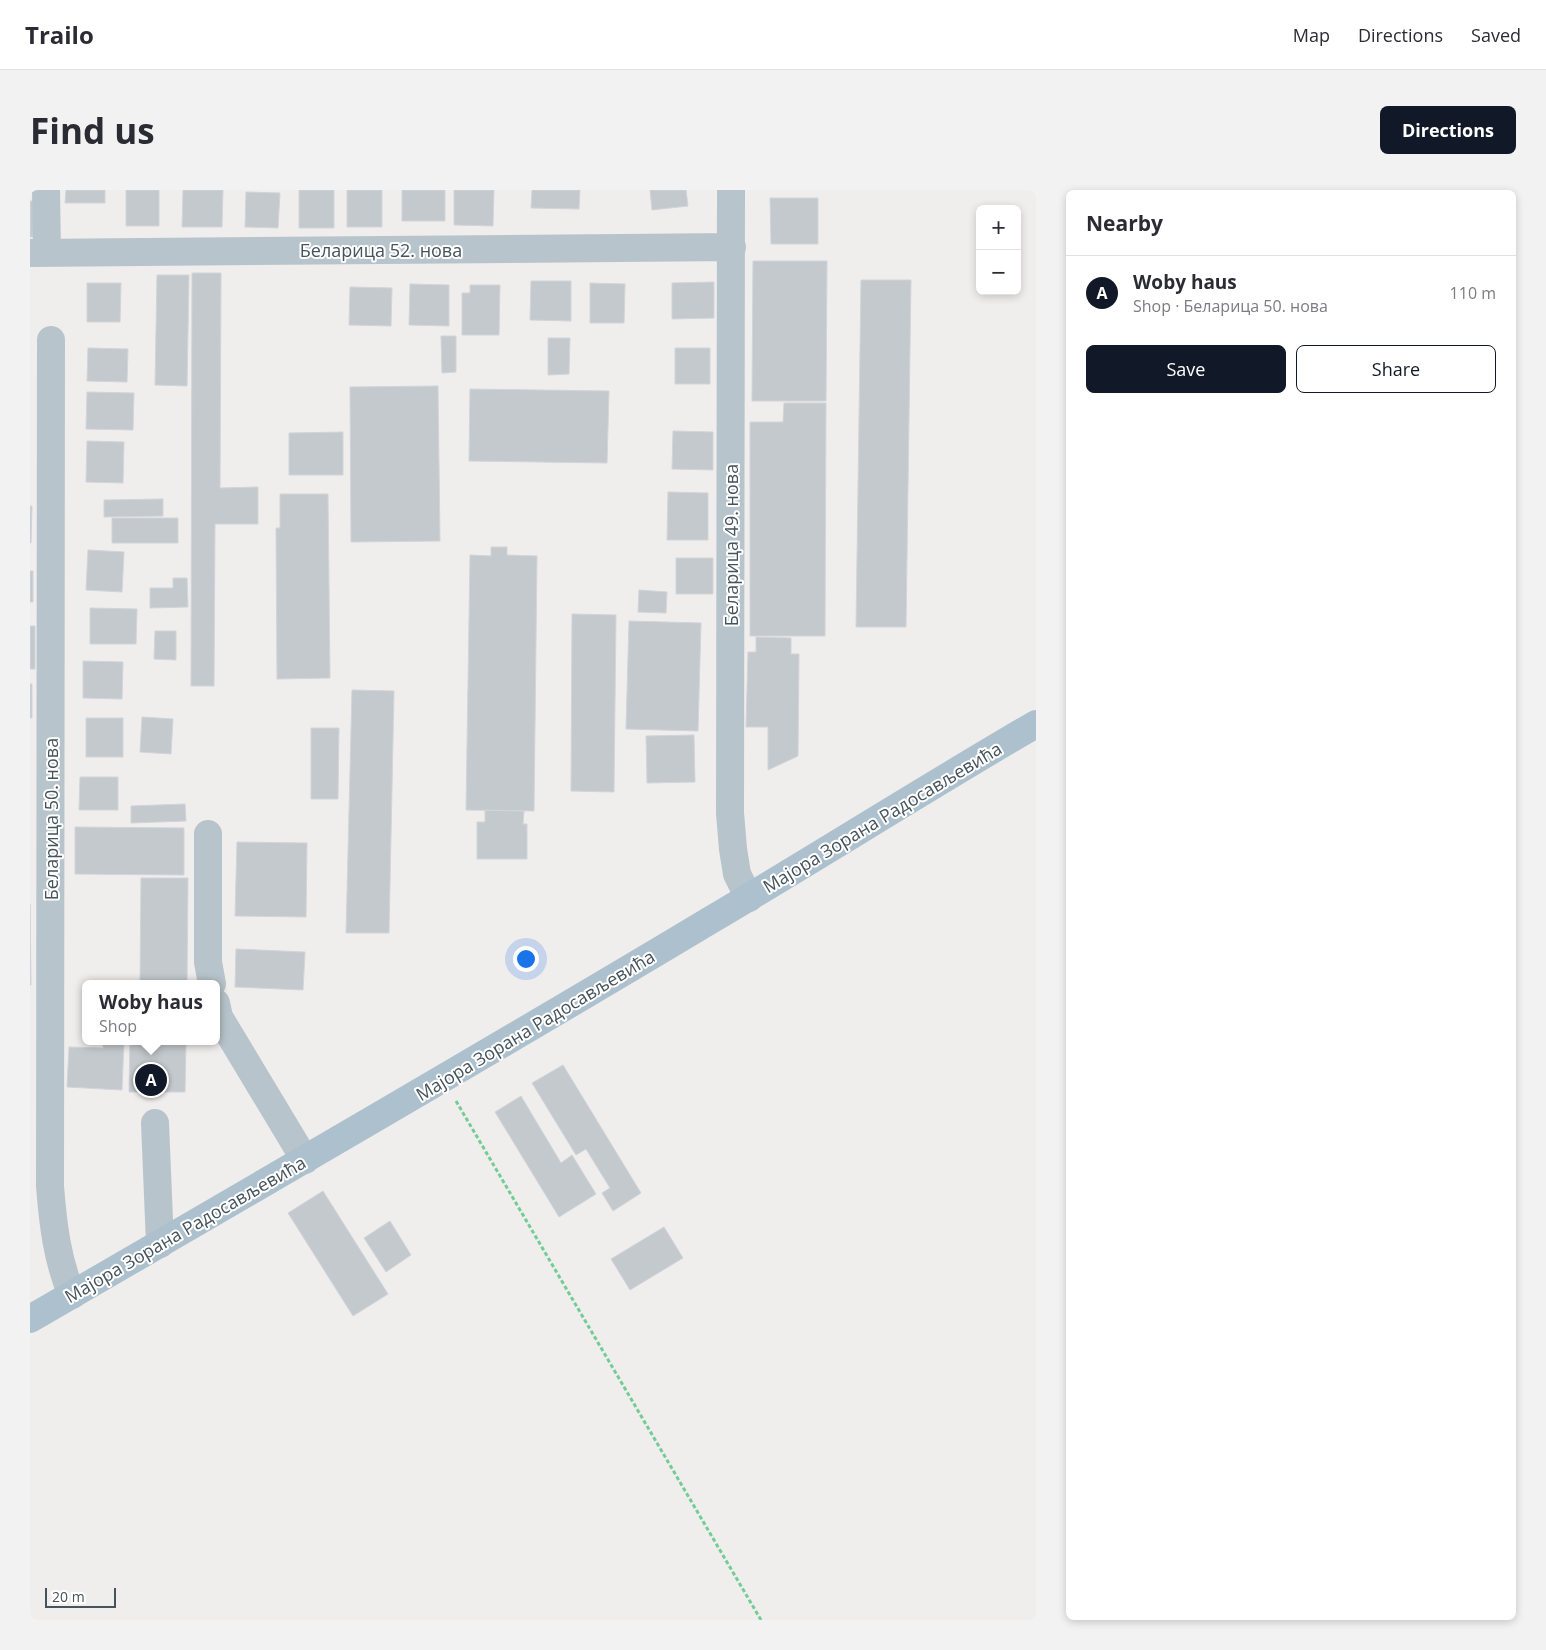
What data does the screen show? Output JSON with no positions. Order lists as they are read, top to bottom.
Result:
{
  "streets": {
    "main road": ["Мајора Зорана Радосављевића"],
    "street": ["Беларица 52. нова", "Беларица 49. нова", "Беларица 50. нова"]
  },
  "crossings": [
    ["Беларица 52. нова", "Беларица 49. нова"],
    ["Беларица 49. нова", "Мајора Зорана Радосављевића"],
    ["Мајора Зорана Радосављевића", "Беларица 50. нова"]
  ],
  "scale_bar": "20 m",
  "page": {
    "header": "Trailo",
    "nav": ["Map", "Directions", "Saved"],
    "buttons": [
      "Directions",
      ["Save", "Share"]
    ],
    "title": "Find us",
    "heading": "Nearby",
    "map_buttons": ["+", "−"],
    "list": [
      {
        "mark": "A",
        "name": "Woby haus",
        "note": "Shop · Беларица 50. нова",
        "value": "110 m"
      }
    ],
    "popup": ["Woby haus", "Shop"],
    "pins": "A",
    "scale": "20 m"
  }
}
